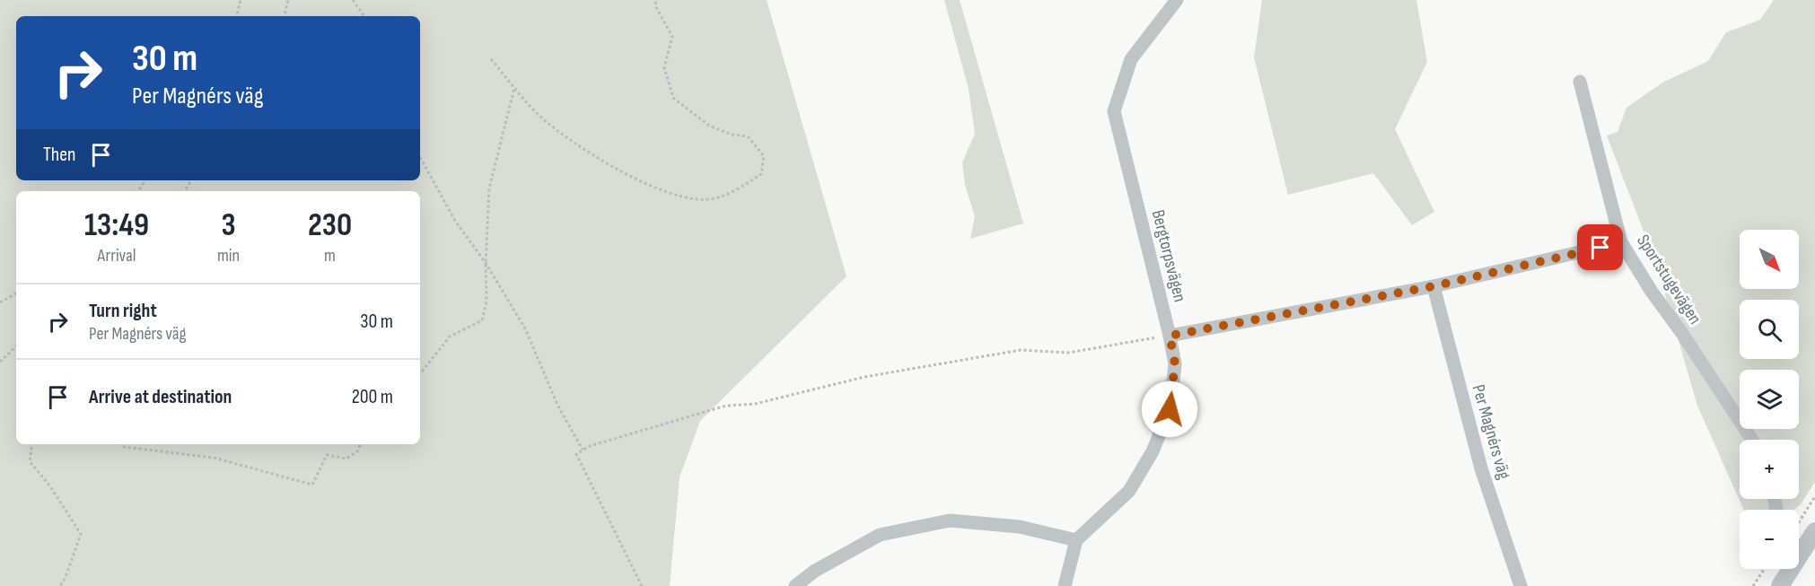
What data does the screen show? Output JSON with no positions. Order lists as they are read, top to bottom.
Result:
{
  "streets": {
    "street": ["Bergtorpsvägen", "Sportstugevägen", "Per Magnérs väg"]
  },
  "north": "bottom right",
  "page": {
    "turn": ["30 m", "Per Magnérs väg"],
    "then": "Then",
    "eta": [
      "13:49",
      "Arrival",
      "3",
      "min",
      "230",
      "m"
    ],
    "map_buttons": ["+", "−"],
    "list": [
      {
        "name": "Turn right",
        "note": "Per Magnérs väg",
        "value": "30 m"
      },
      {
        "name": "Arrive at destination",
        "value": "200 m"
      }
    ]
  }
}
